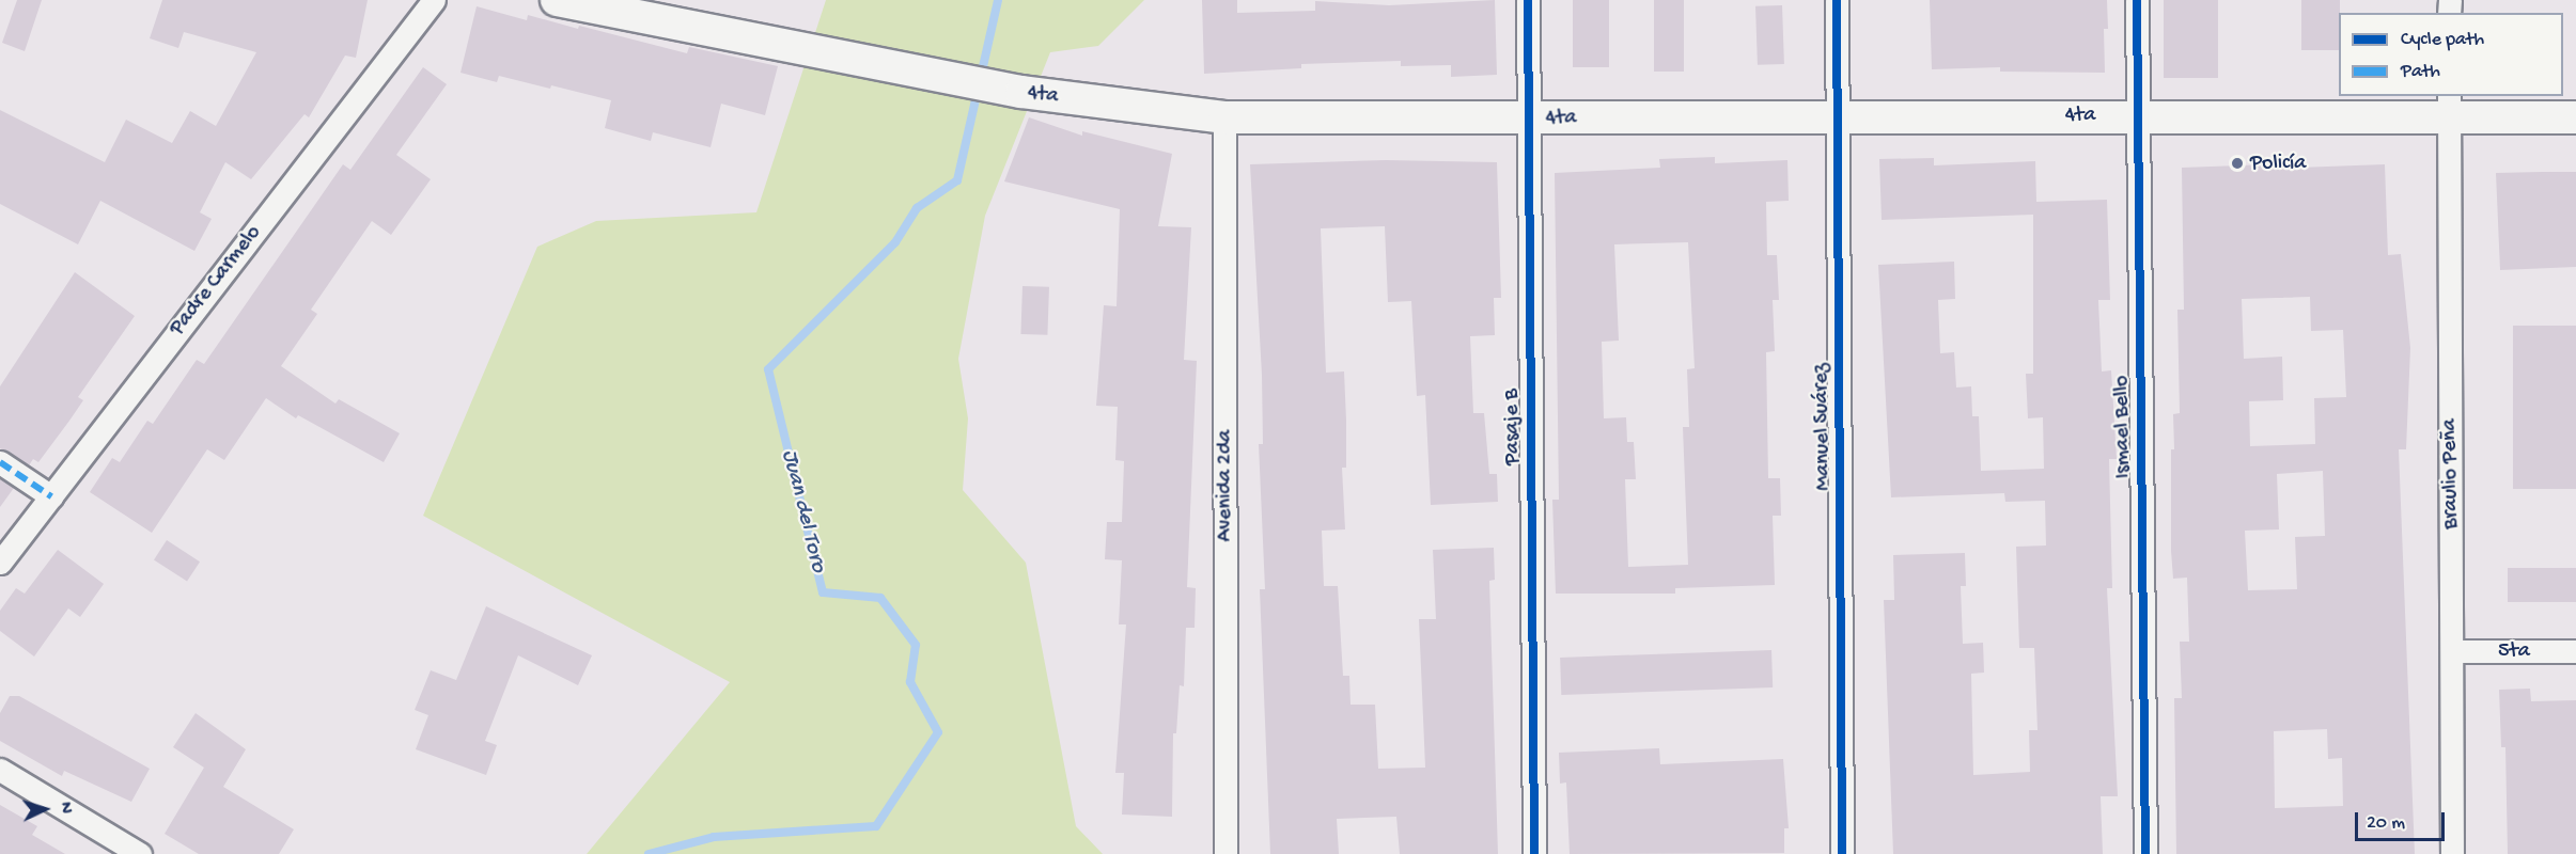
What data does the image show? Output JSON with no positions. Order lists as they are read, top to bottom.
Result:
{
  "streets": {
    "main road": ["4ta"],
    "street": [
      "Padre Carmelo",
      "Pasaje B",
      "Manuel Suárez",
      "Ismael Bello",
      "Braulio Peña",
      "Avenida 2da",
      "5ta"
    ]
  },
  "crossings": [
    ["4ta", "Pasaje B"],
    ["4ta", "Manuel Suárez"],
    ["4ta", "Ismael Bello"],
    ["4ta", "Braulio Peña"],
    ["4ta", "Avenida 2da"],
    ["Braulio Peña", "5ta"]
  ],
  "water": ["Juan del Toro"],
  "places": ["Policía"],
  "legend": ["Cycle path", "Path"],
  "scale_bar": "20 m",
  "north": "right"
}
